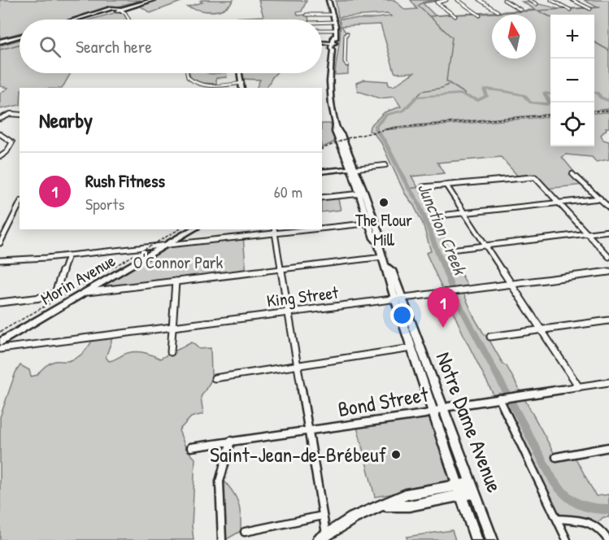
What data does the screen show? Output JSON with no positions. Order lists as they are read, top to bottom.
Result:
{
  "streets": {
    "main road": ["Morin Avenue", "Notre Dame Avenue"],
    "street": ["King Street", "Bond Street"]
  },
  "crossings": [
    ["King Street", "Notre Dame Avenue"],
    ["Bond Street", "Notre Dame Avenue"]
  ],
  "water": ["Junction Creek"],
  "parks": ["O'Connor Park"],
  "places": ["The Flour Mill", "Saint-Jean-de-Brébeuf"],
  "north": "top",
  "page": {
    "map_buttons": ["+", "−"],
    "search": "Search here",
    "heading": "Nearby",
    "list": [
      {
        "mark": "1",
        "name": "Rush Fitness",
        "note": "Sports",
        "value": "60 m"
      }
    ],
    "pins": "1"
  }
}
